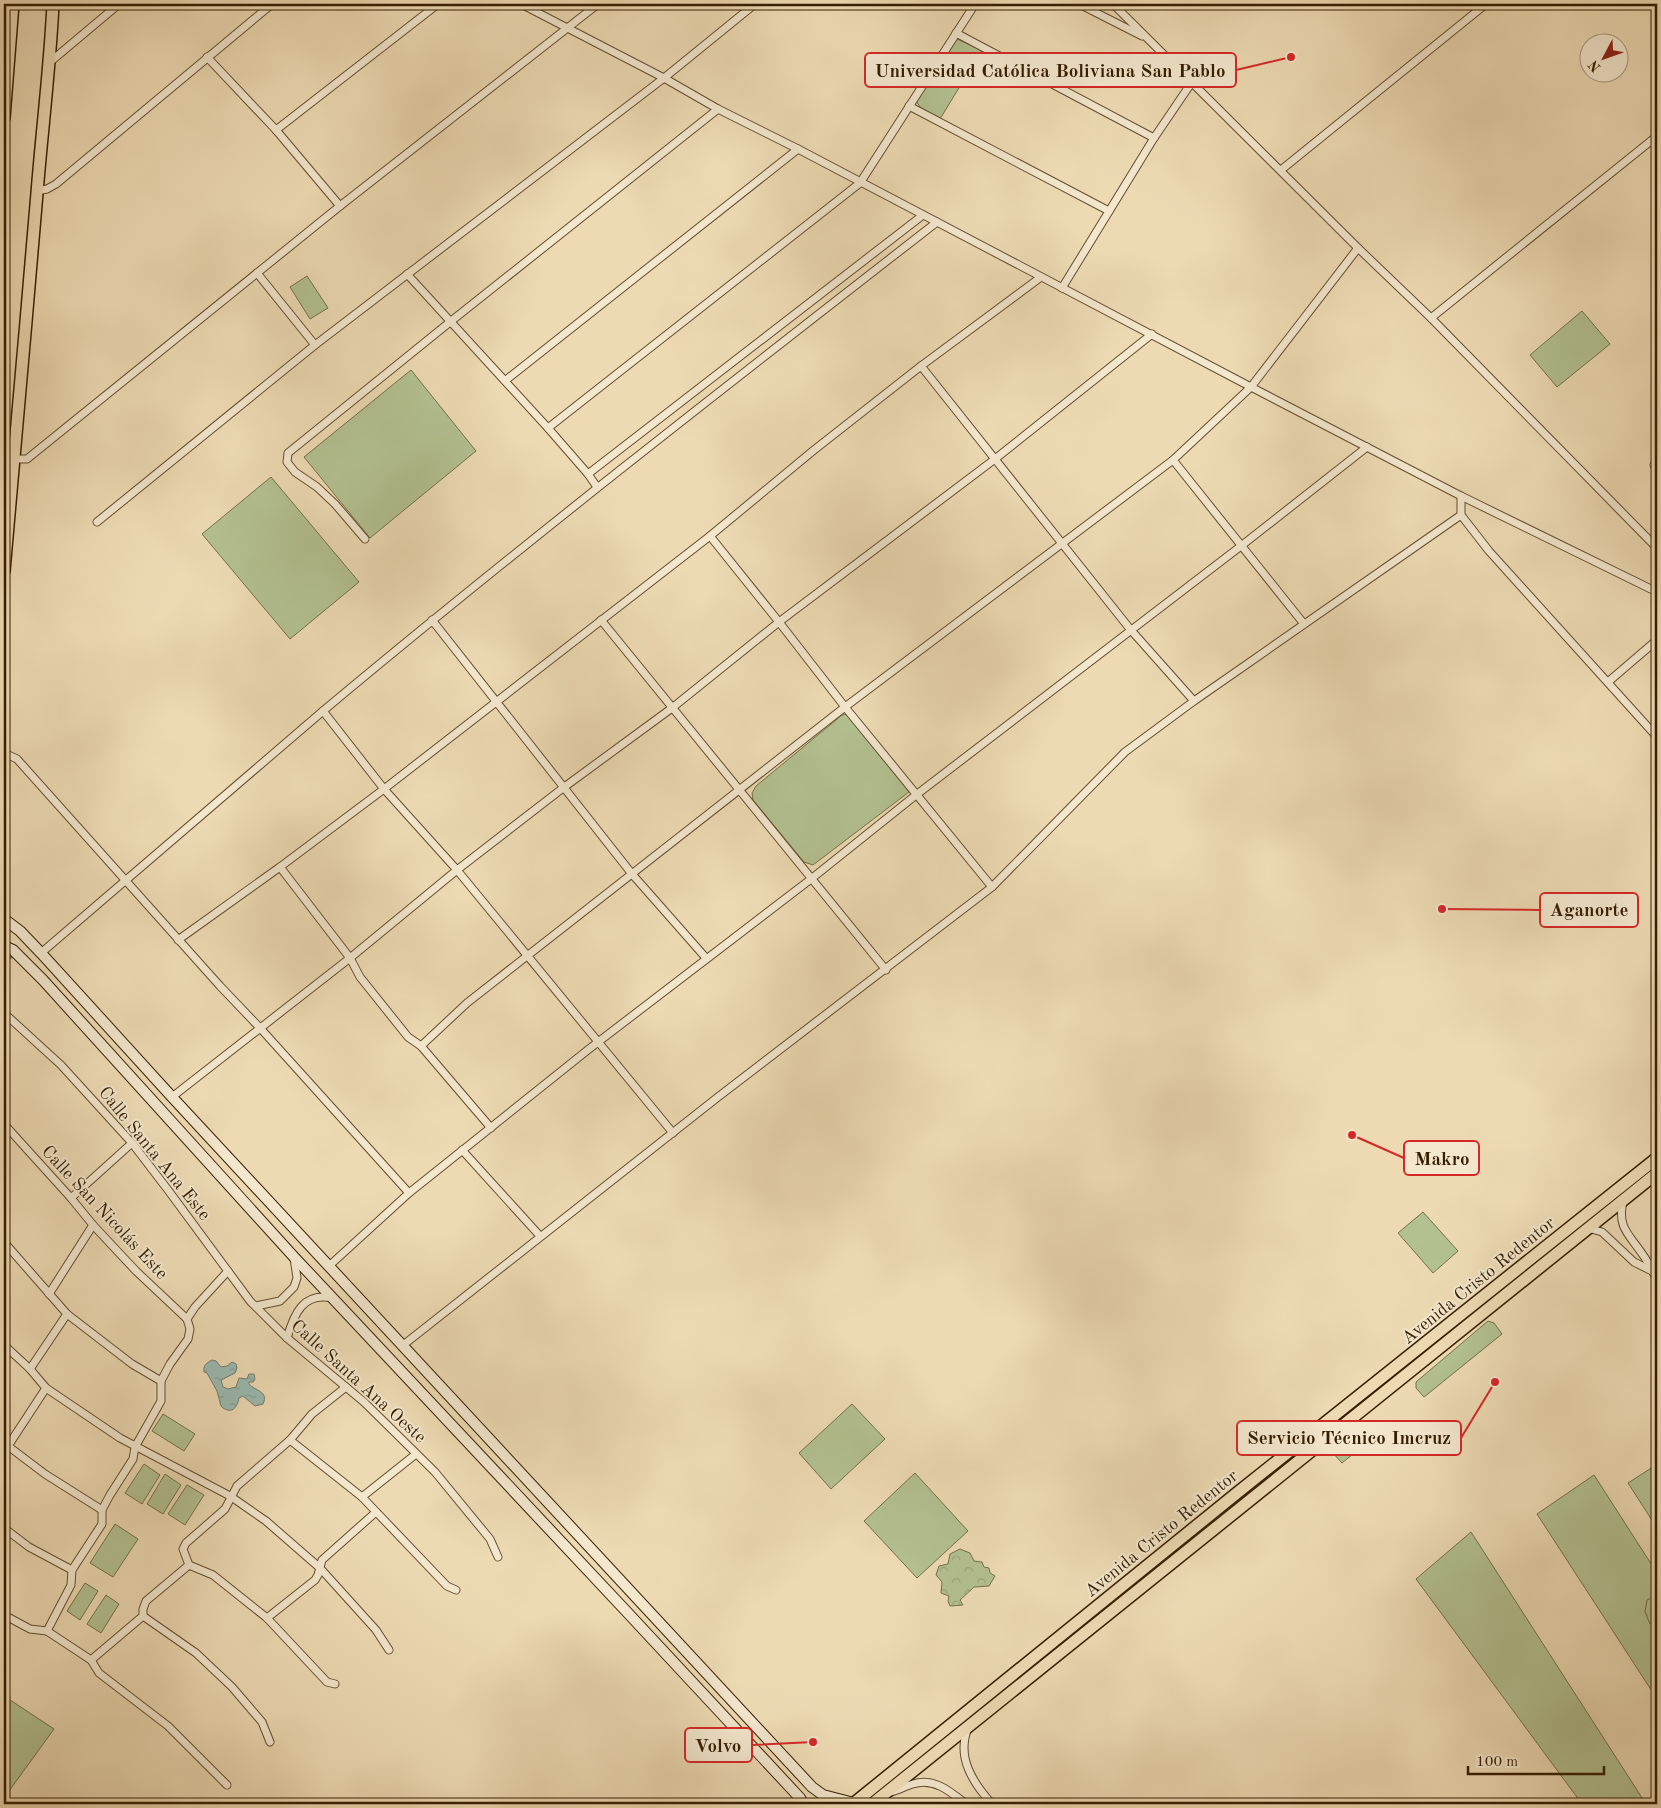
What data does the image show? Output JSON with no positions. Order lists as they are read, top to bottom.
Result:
{
  "streets": {
    "main road": ["Avenida Cristo Redentor"],
    "street": ["Calle Santa Ana Este", "Calle San Nicolás Este", "Calle Santa Ana Oeste"]
  },
  "crossings": [
    ["Calle Santa Ana Este", "Calle Santa Ana Oeste"]
  ],
  "places": [
    "Universidad Católica Boliviana San Pablo",
    "Aganorte",
    "Makro",
    "Servicio Técnico Imcruz",
    "Volvo"
  ],
  "scale_bar": "100 m",
  "north": "bottom left"
}
